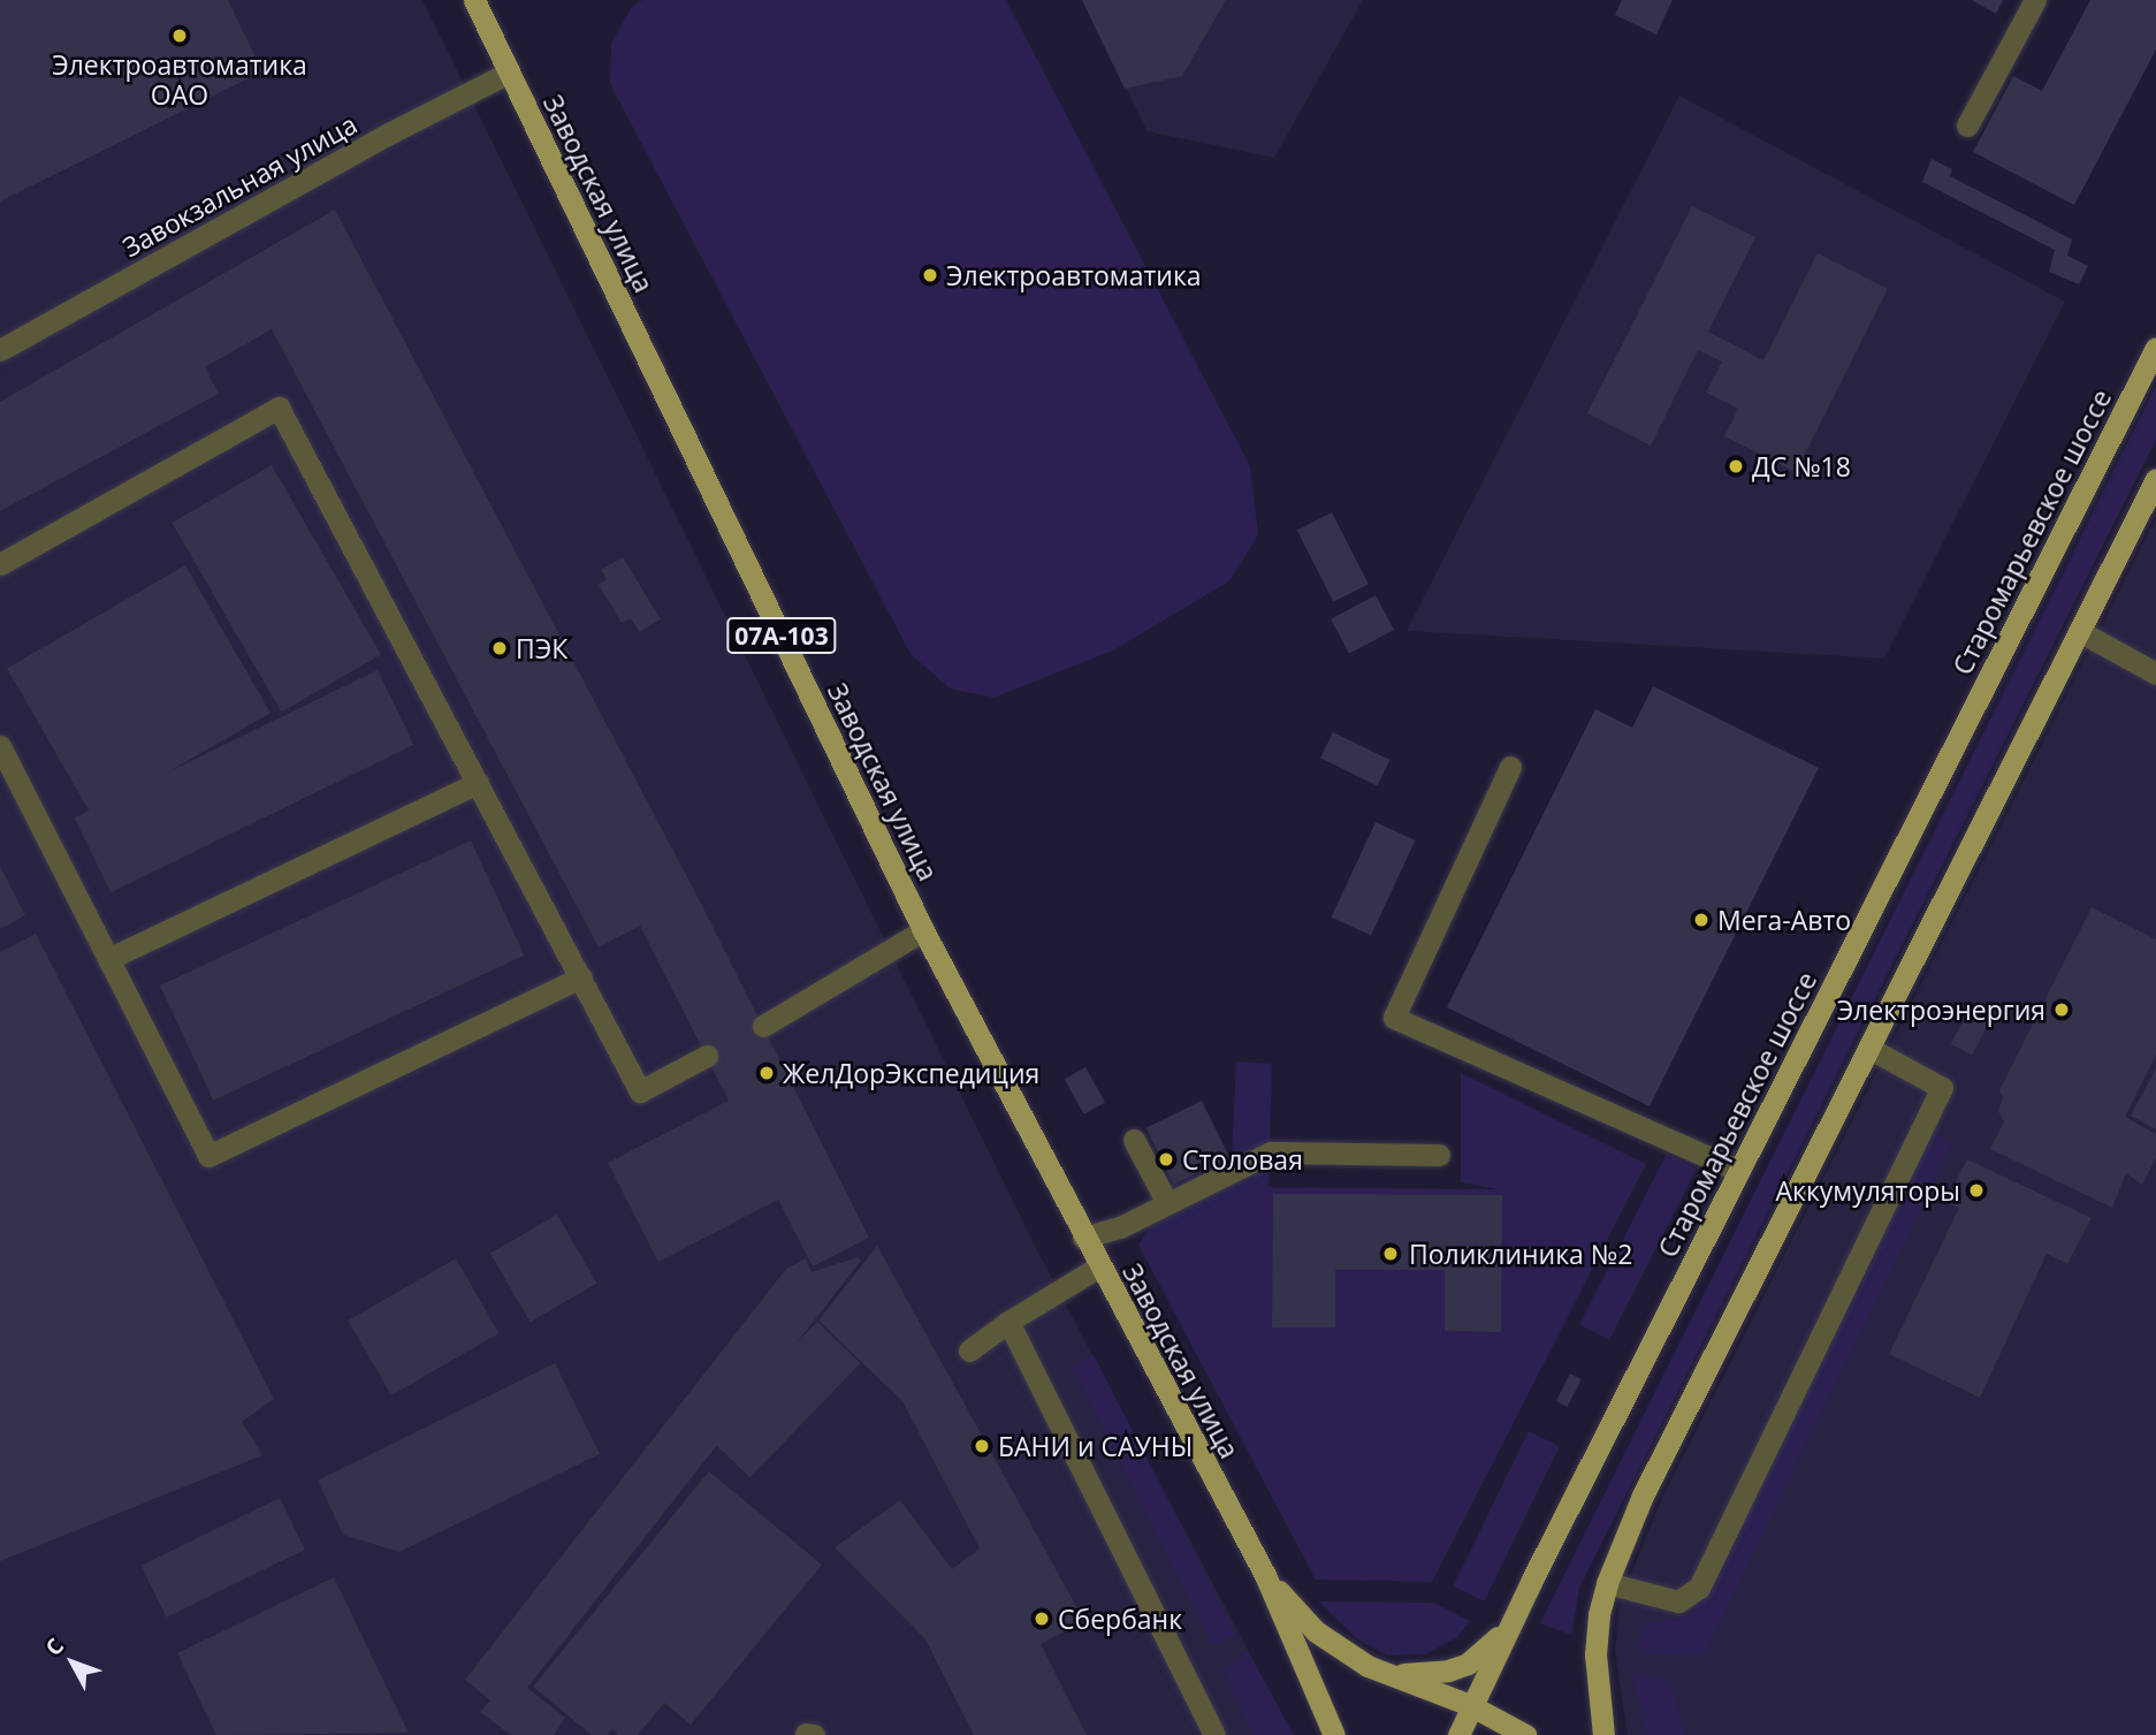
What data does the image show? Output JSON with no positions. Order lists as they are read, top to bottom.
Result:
{
  "streets": {
    "main road": ["Заводская улица", "Старомарьевское шоссе", "07А-103"],
    "street": ["Завокзальная улица"]
  },
  "crossings": [
    ["Завокзальная улица", "Заводская улица"]
  ],
  "places": [
    "Электроавтоматика ОАО",
    "Электроавтоматика",
    "ДС №18",
    "ПЭК",
    "Мега-Авто",
    "Электроэнергия",
    "ЖелДорЭкспедиция",
    "Столовая",
    "Аккумуляторы",
    "Поликлиника №2",
    "БАНИ и САУНЫ",
    "Сбербанк"
  ],
  "north": "top left"
}
